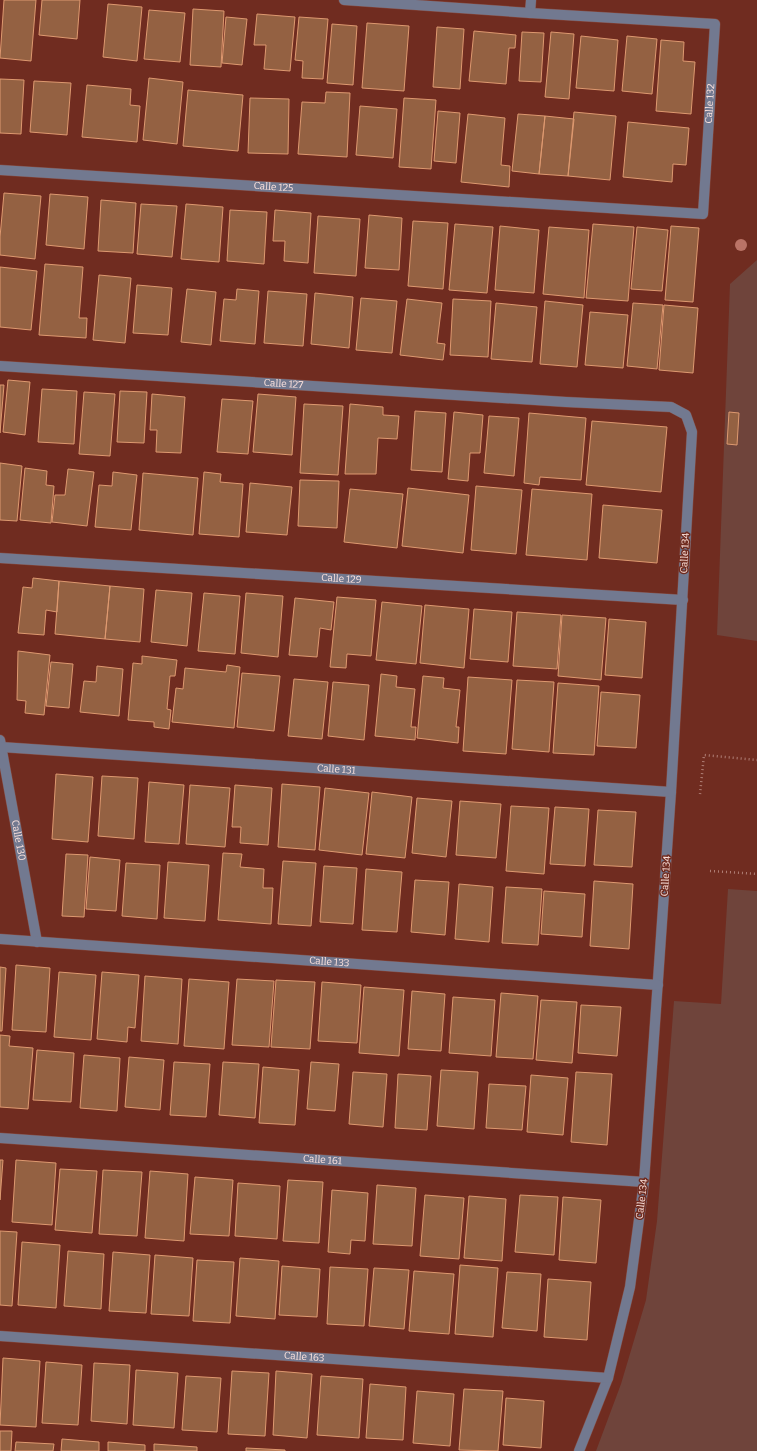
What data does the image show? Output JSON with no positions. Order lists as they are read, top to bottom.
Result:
{
  "streets": {
    "street": [
      "Calle 132",
      "Calle 125",
      "Calle 127",
      "Calle 134",
      "Calle 129",
      "Calle 131",
      "Calle 130",
      "Calle 133",
      "Calle 161",
      "Calle 163"
    ]
  },
  "crossings": [
    ["Calle 132", "Calle 125"],
    ["Calle 127", "Calle 134"],
    ["Calle 134", "Calle 129"],
    ["Calle 134", "Calle 131"],
    ["Calle 134", "Calle 133"],
    ["Calle 134", "Calle 161"],
    ["Calle 134", "Calle 163"],
    ["Calle 131", "Calle 130"],
    ["Calle 130", "Calle 133"]
  ]
}
